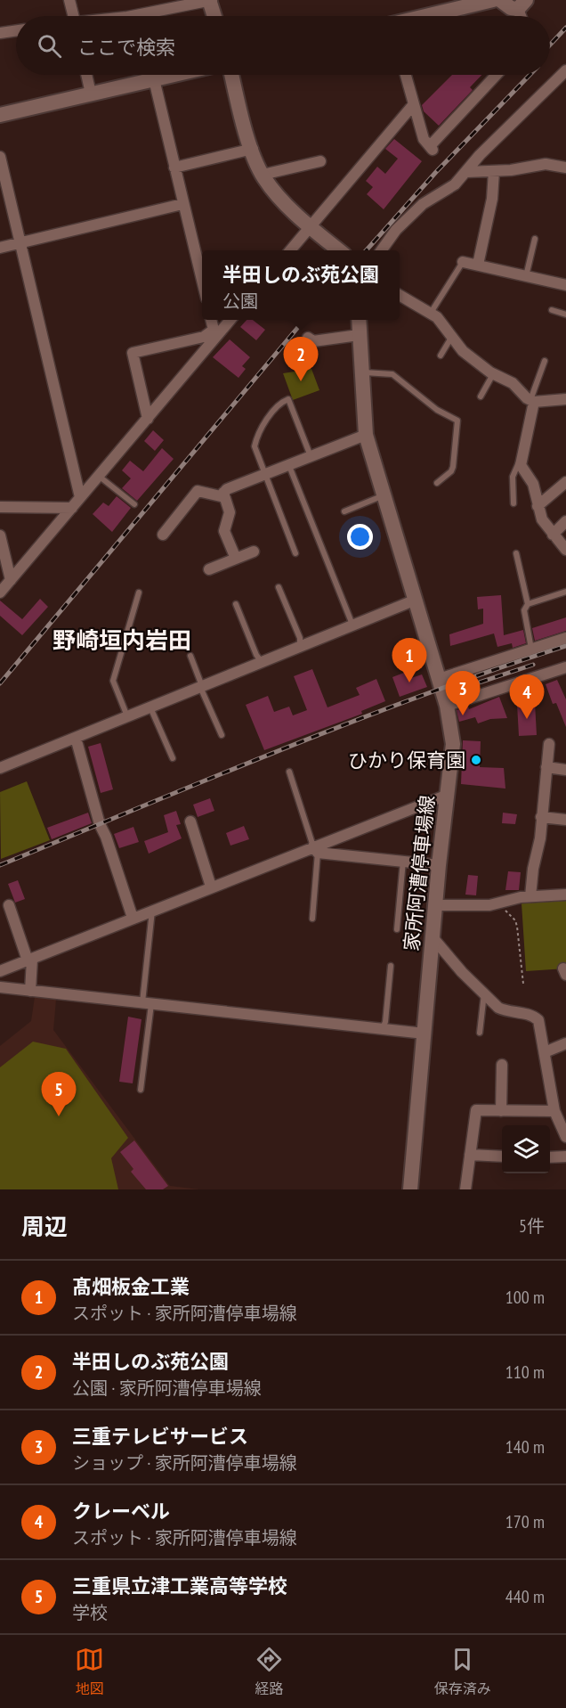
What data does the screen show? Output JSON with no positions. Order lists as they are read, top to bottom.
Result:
{
  "streets": {
    "main road": ["家所阿漕停車場線"]
  },
  "districts": ["野崎垣内岩田"],
  "places": ["ひかり保育園"],
  "page": {
    "search": "ここで検索",
    "popup": ["半田しのぶ苑公園", "公園"],
    "pins": [
      "2",
      "1",
      "3",
      "4",
      "5"
    ],
    "heading": ["周辺", "5件"],
    "list": [
      {
        "mark": "1",
        "name": "髙畑板金工業",
        "note": "スポット · 家所阿漕停車場線",
        "value": "100 m"
      },
      {
        "mark": "2",
        "name": "半田しのぶ苑公園",
        "note": "公園 · 家所阿漕停車場線",
        "value": "110 m"
      },
      {
        "mark": "3",
        "name": "三重テレビサービス",
        "note": "ショップ · 家所阿漕停車場線",
        "value": "140 m"
      },
      {
        "mark": "4",
        "name": "クレーベル",
        "note": "スポット · 家所阿漕停車場線",
        "value": "170 m"
      },
      {
        "mark": "5",
        "name": "三重県立津工業高等学校",
        "note": "学校",
        "value": "440 m"
      }
    ],
    "nav": ["地図", "経路", "保存済み"]
  }
}
